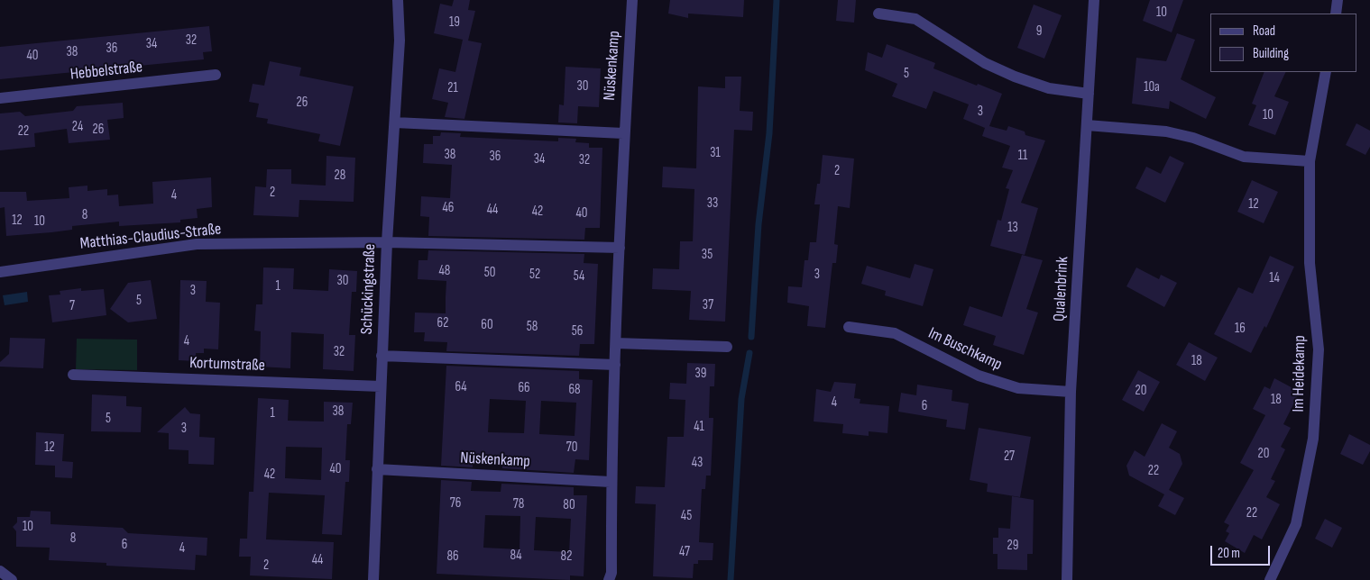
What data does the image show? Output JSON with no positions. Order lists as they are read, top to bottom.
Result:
{
  "streets": {
    "street": [
      "Nüskenkamp",
      "Hebbelstraße",
      "Matthias-Claudius-Straße",
      "Schückingstraße",
      "Qualenbrink",
      "Im Buschkamp",
      "Kortumstraße",
      "Im Heidekamp"
    ]
  },
  "crossings": [
    ["Nüskenkamp", "Schückingstraße"],
    ["Matthias-Claudius-Straße", "Schückingstraße"],
    ["Schückingstraße", "Kortumstraße"],
    ["Qualenbrink", "Im Buschkamp"]
  ],
  "house_numbers": [
    "10",
    "19",
    "9",
    "32",
    "34",
    "36",
    "38",
    "40",
    "5",
    "30",
    "10a",
    "21",
    "26",
    "3",
    "10",
    "24",
    "26",
    "22",
    "31",
    "38",
    "11",
    "36",
    "34",
    "32",
    "2",
    "28",
    "2",
    "4",
    "33",
    "12",
    "46",
    "44",
    "42",
    "40",
    "8",
    "12",
    "10",
    "13",
    "35",
    "48",
    "50",
    "52",
    "3",
    "54",
    "14",
    "30",
    "1",
    "3",
    "5",
    "37",
    "7",
    "62",
    "60",
    "58",
    "16",
    "56",
    "4",
    "32",
    "18",
    "39",
    "64",
    "66",
    "68",
    "20",
    "18",
    "4",
    "6",
    "38",
    "1",
    "5",
    "41",
    "3",
    "12",
    "70",
    "20",
    "27",
    "43",
    "40",
    "22",
    "42",
    "76",
    "78",
    "80",
    "22",
    "45",
    "10",
    "8",
    "6",
    "29",
    "4",
    "47",
    "84",
    "86",
    "82",
    "44",
    "2"
  ],
  "legend": ["Road", "Building"],
  "scale_bar": "20 m"
}
